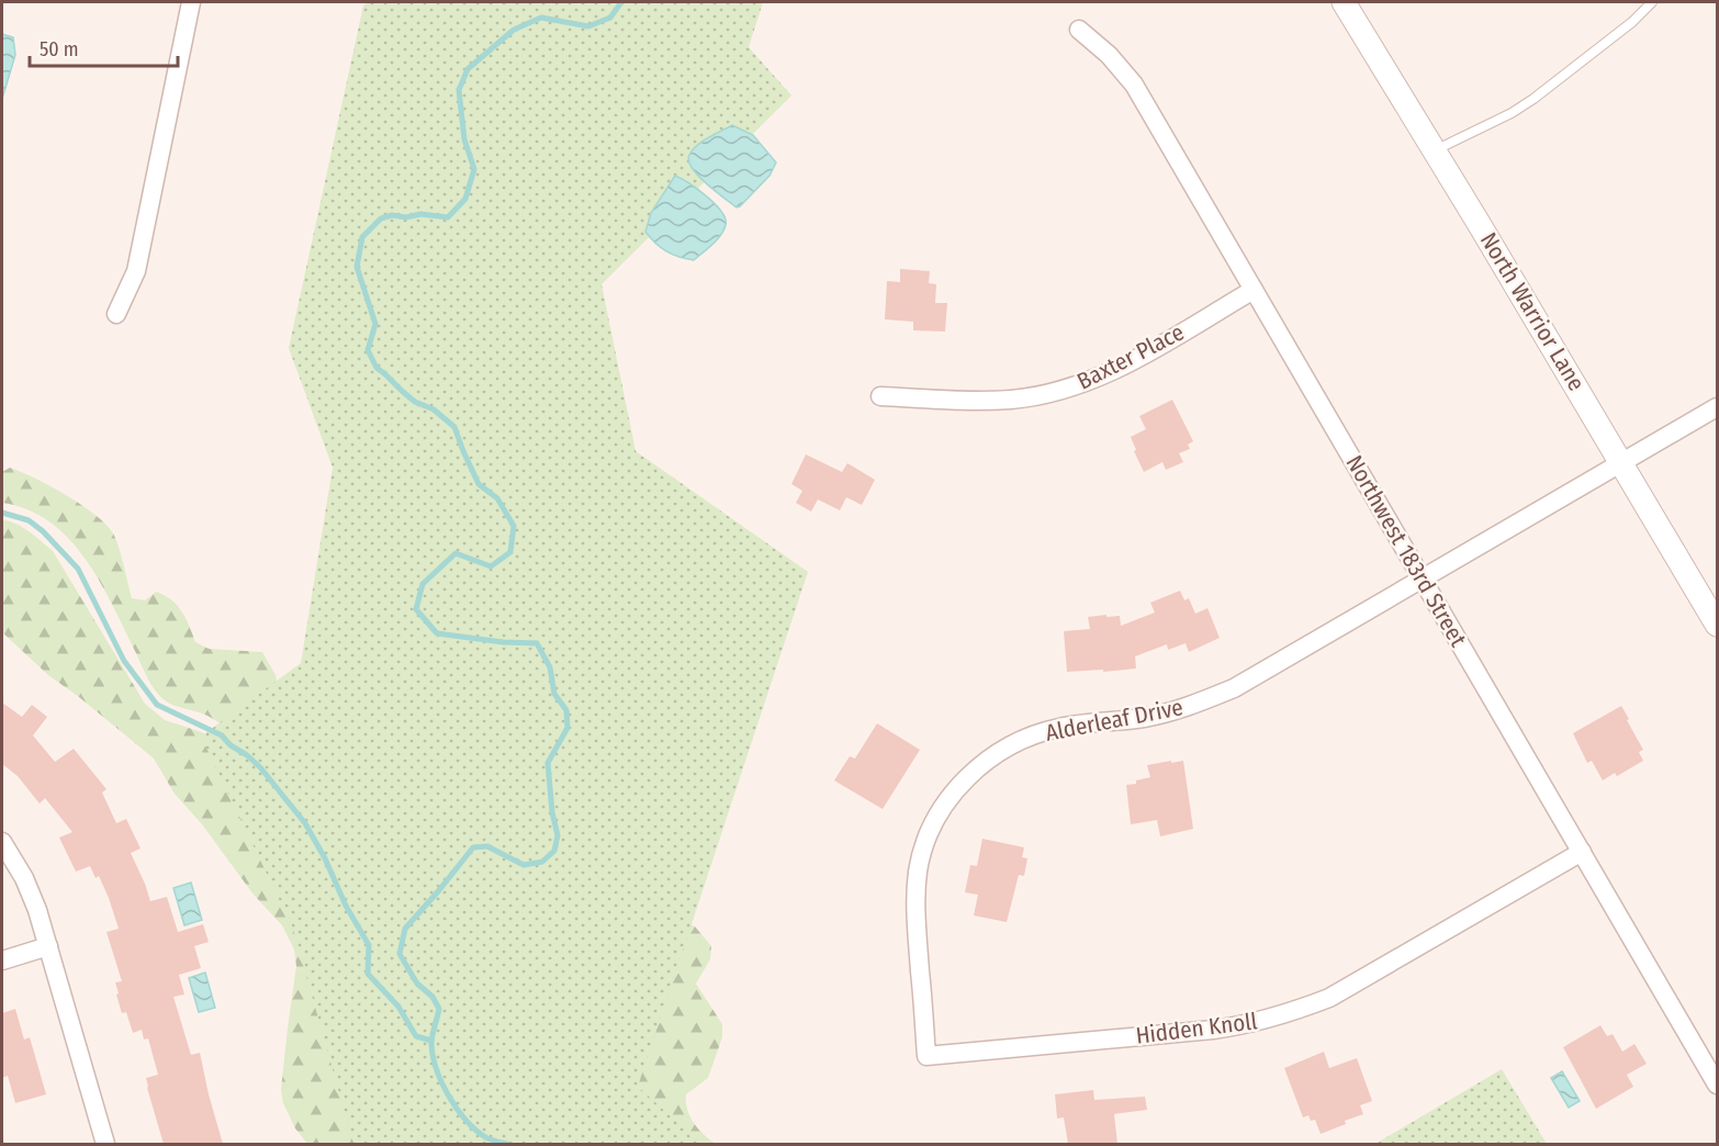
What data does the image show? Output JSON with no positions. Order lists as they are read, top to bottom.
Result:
{
  "streets": {
    "street": [
      "North Warrior Lane",
      "Baxter Place",
      "Northwest 183rd Street",
      "Alderleaf Drive",
      "Hidden Knoll"
    ]
  },
  "crossings": [
    ["North Warrior Lane", "Alderleaf Drive"],
    ["Baxter Place", "Northwest 183rd Street"],
    ["Northwest 183rd Street", "Alderleaf Drive"],
    ["Northwest 183rd Street", "Hidden Knoll"],
    ["Alderleaf Drive", "Hidden Knoll"]
  ],
  "scale_bar": "50 m"
}
